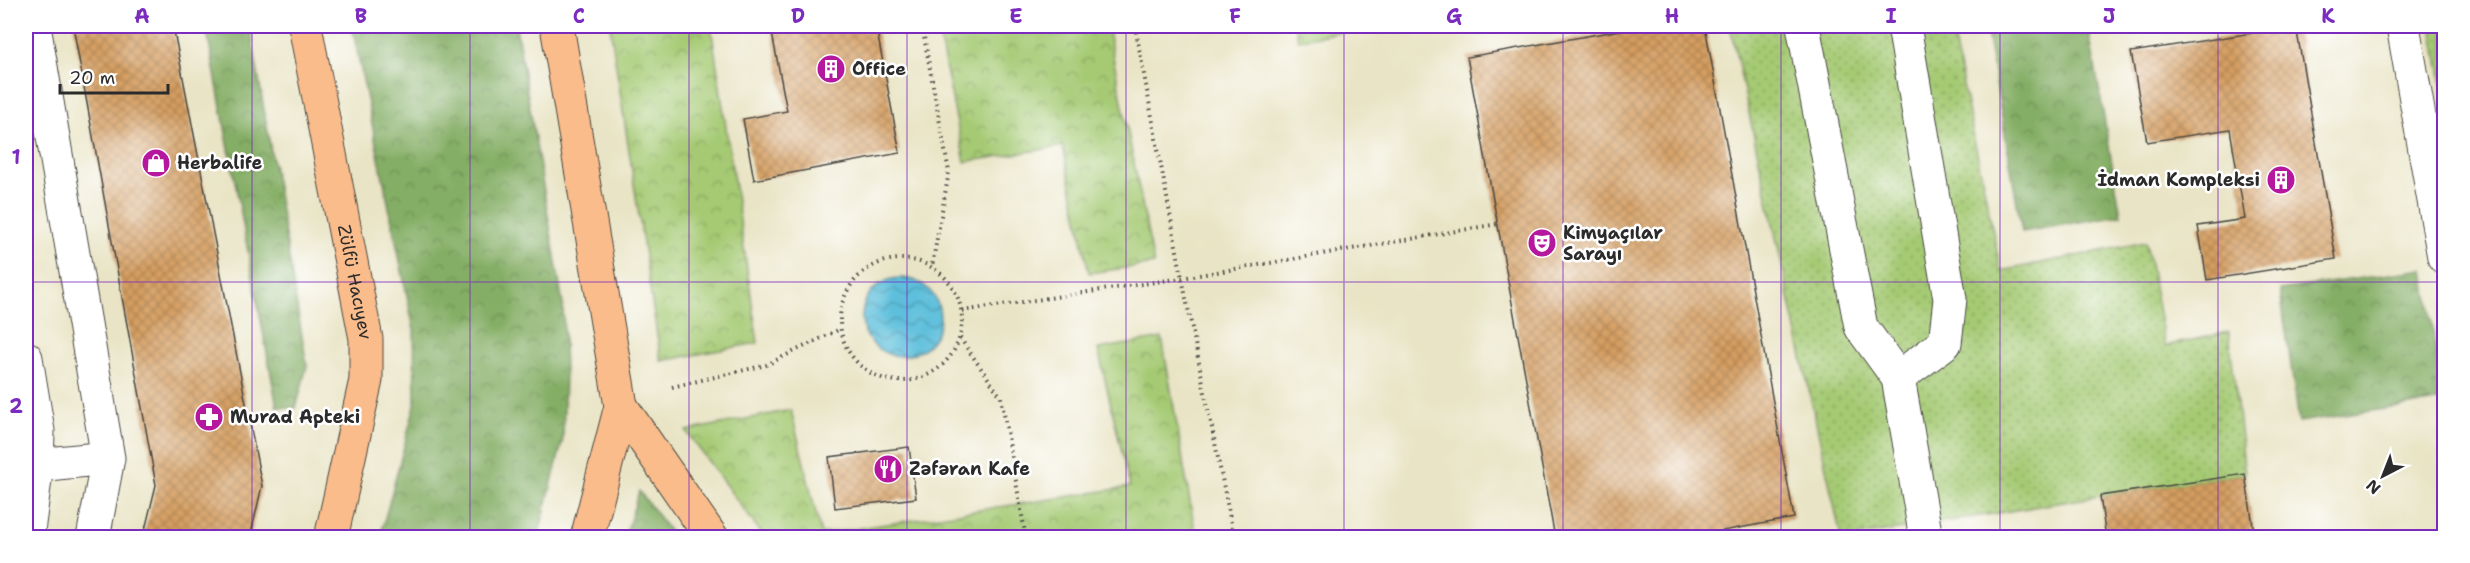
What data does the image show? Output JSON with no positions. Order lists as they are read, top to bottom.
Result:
{
  "streets": {
    "main road": ["Zülfü Hacıyev"]
  },
  "places": {
    "building": ["Office", "İdman Kompleksi"],
    "shop": ["Herbalife"],
    "theatre": ["Kimyaçılar Sarayı"],
    "pharmacy": ["Murad Apteki"],
    "restaurant": ["Zәfәran Kafe"]
  },
  "scale_bar": "20 m",
  "north": "bottom left",
  "grid": {
    "columns": [
      "A",
      "B",
      "C",
      "D",
      "E",
      "F",
      "G",
      "H",
      "I",
      "J",
      "K"
    ],
    "rows": ["1", "2"]
  }
}
